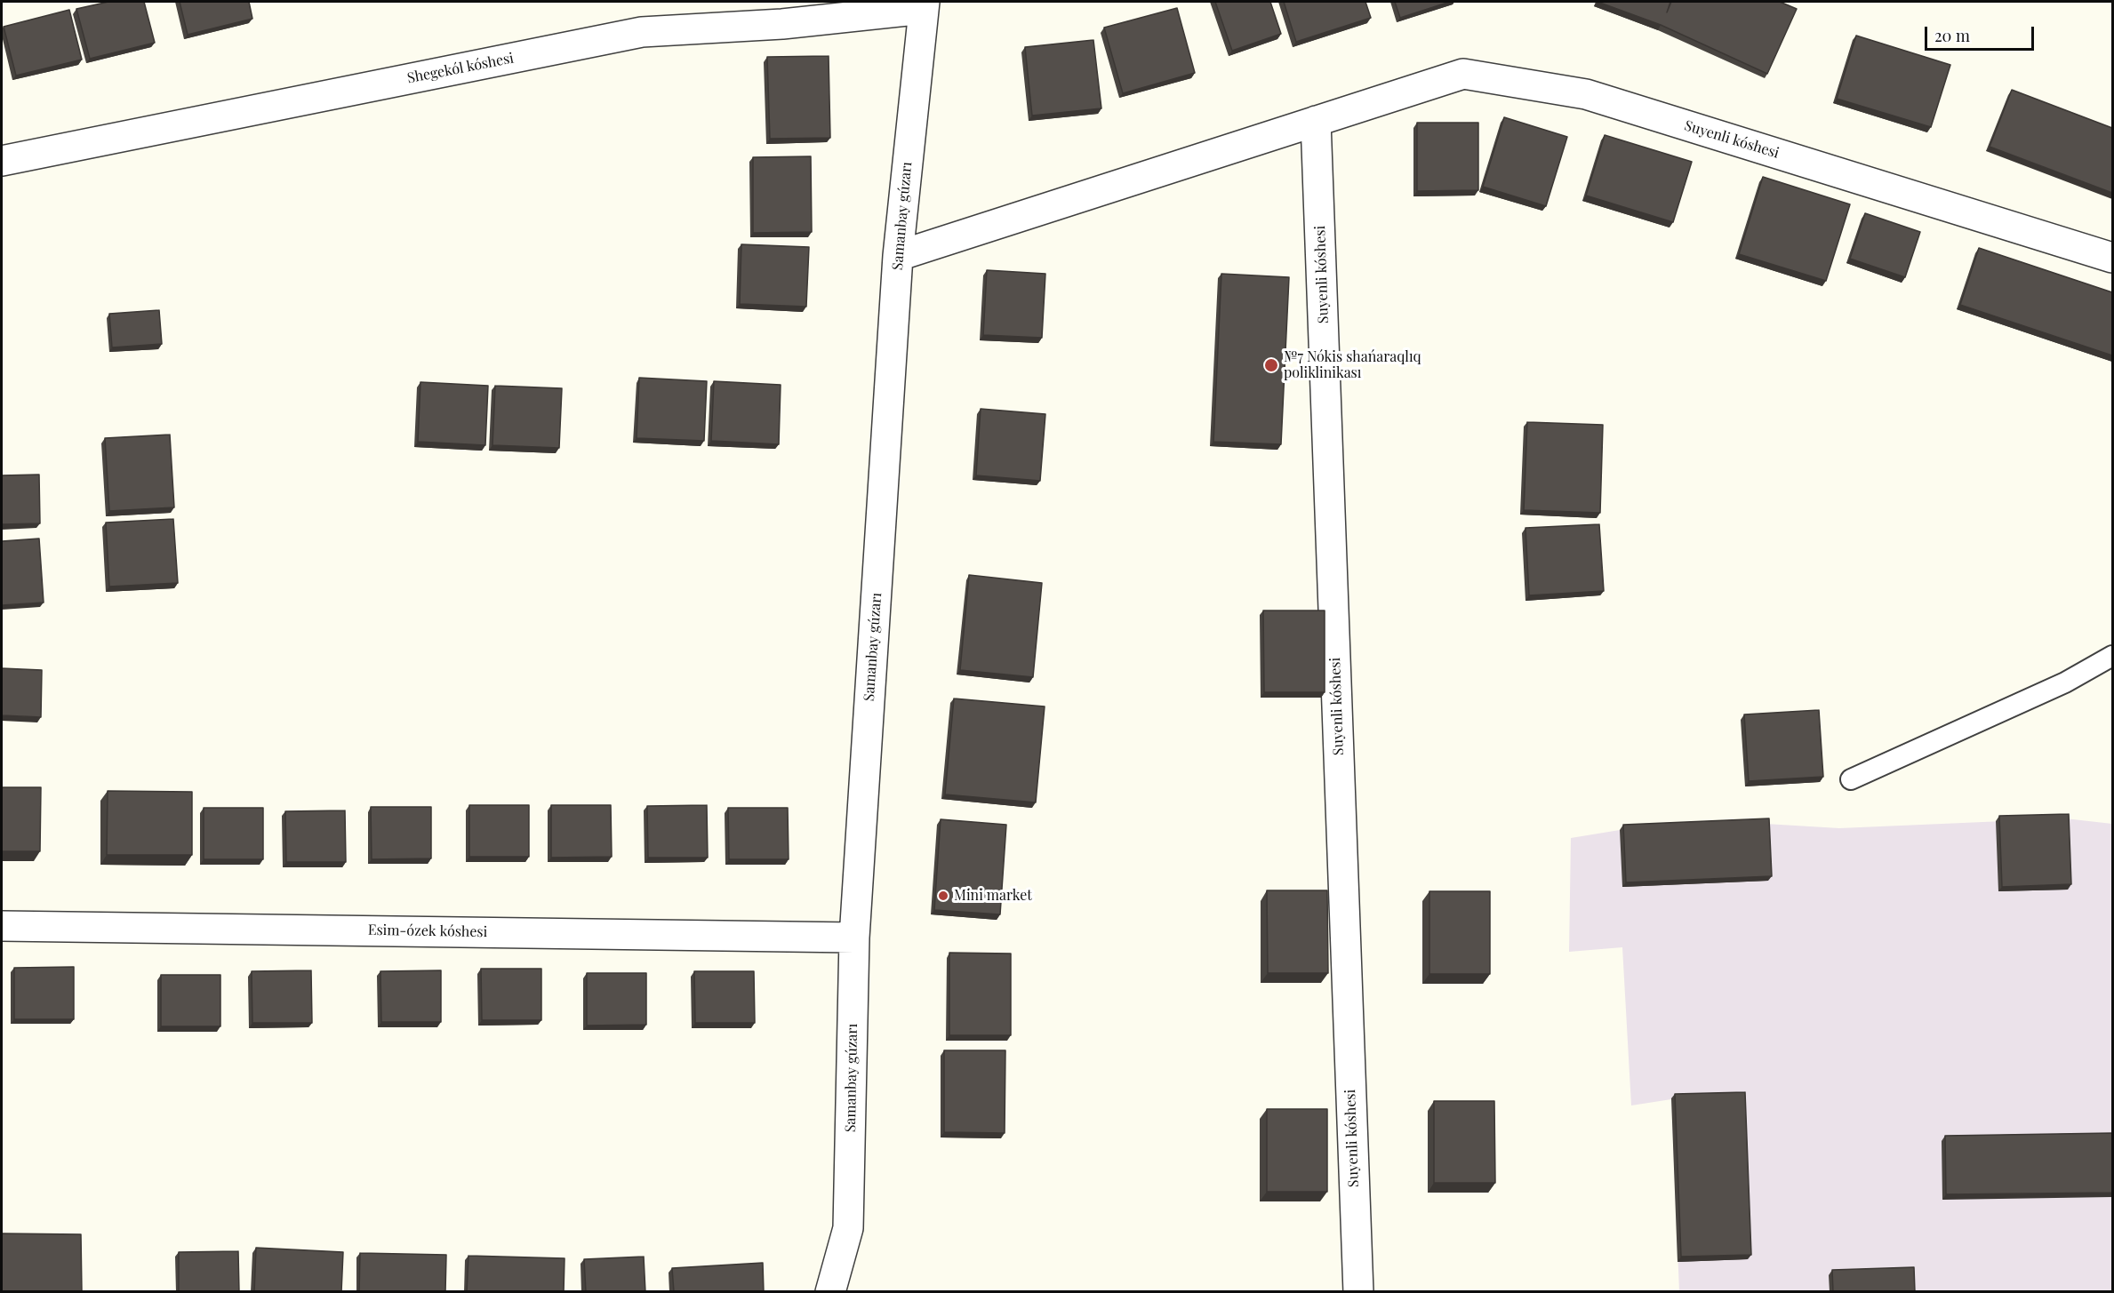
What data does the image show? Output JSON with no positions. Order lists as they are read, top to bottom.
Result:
{
  "streets": {
    "street": [
      "Shegekól kóshesi",
      "Suyenli kóshesi",
      "Samanbay gúzarı",
      "Esim-ózek kóshesi"
    ]
  },
  "crossings": [
    ["Shegekól kóshesi", "Samanbay gúzarı"],
    ["Suyenli kóshesi", "Samanbay gúzarı"],
    ["Samanbay gúzarı", "Esim-ózek kóshesi"]
  ],
  "places": ["№7 Nókis shańaraqlıq poliklinikası", "Mini market"],
  "scale_bar": "20 m"
}
